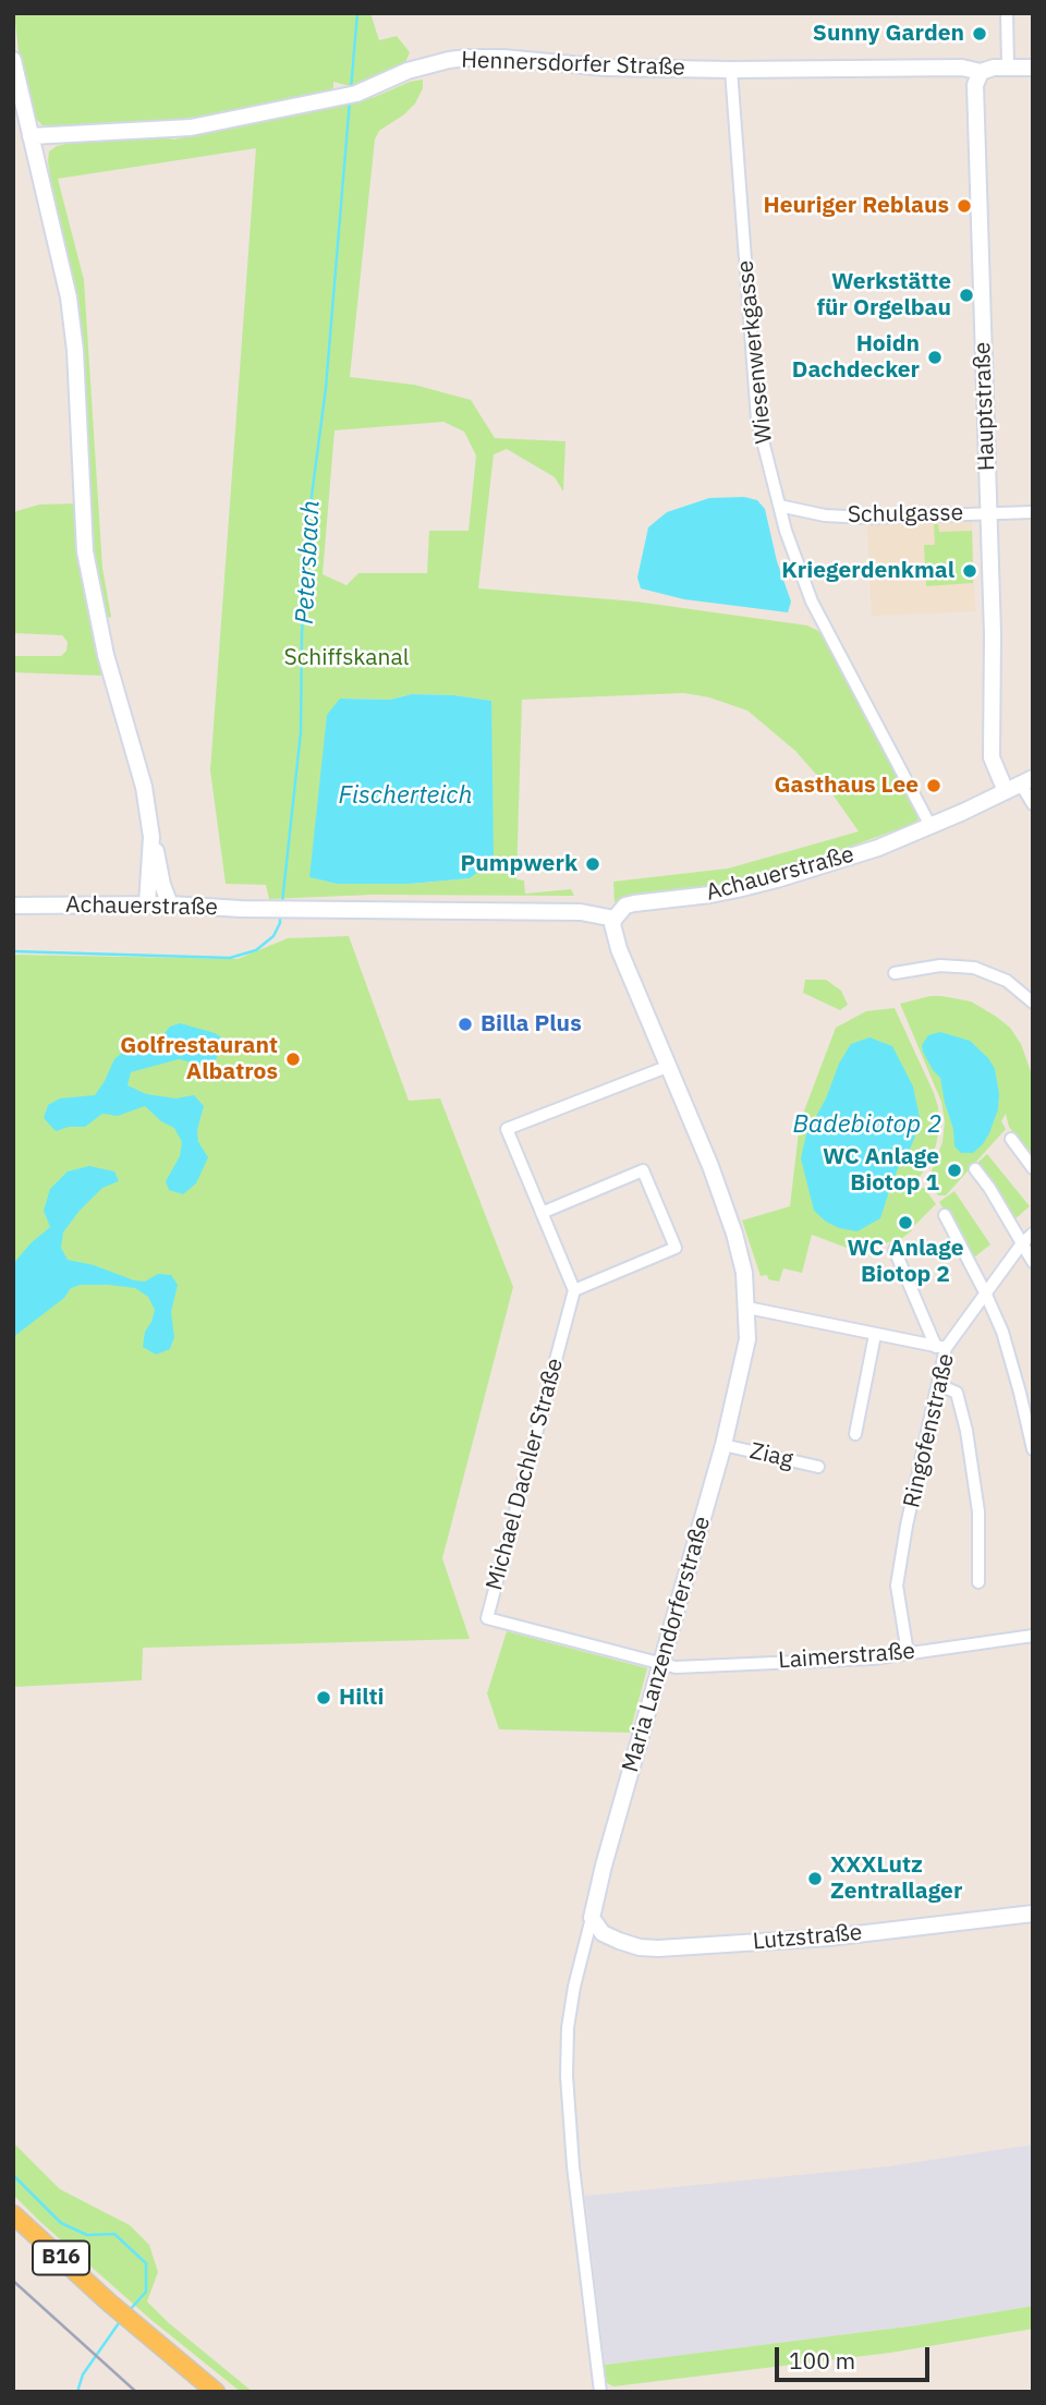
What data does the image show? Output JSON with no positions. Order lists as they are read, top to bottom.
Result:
{
  "streets": {
    "main road": ["B16"],
    "street": [
      "Hennersdorfer Straße",
      "Wiesenwerkgasse",
      "Hauptstraße",
      "Schulgasse",
      "Achauerstraße",
      "Ringofenstraße",
      "Ziag",
      "Michael Dachler Straße",
      "Maria Lanzendorferstraße",
      "Laimerstraße",
      "Lutzstraße"
    ]
  },
  "crossings": [
    ["Hennersdorfer Straße", "Wiesenwerkgasse"],
    ["Hennersdorfer Straße", "Hauptstraße"],
    ["Wiesenwerkgasse", "Schulgasse"],
    ["Wiesenwerkgasse", "Achauerstraße"],
    ["Hauptstraße", "Schulgasse"],
    ["Hauptstraße", "Achauerstraße"],
    ["Achauerstraße", "Maria Lanzendorferstraße"],
    ["Ringofenstraße", "Laimerstraße"],
    ["Ziag", "Maria Lanzendorferstraße"],
    ["Michael Dachler Straße", "Maria Lanzendorferstraße"],
    ["Michael Dachler Straße", "Laimerstraße"],
    ["Maria Lanzendorferstraße", "Laimerstraße"],
    ["Maria Lanzendorferstraße", "Lutzstraße"]
  ],
  "water": ["Petersbach", "Fischerteich", "Badebiotop 2"],
  "parks": ["Schiffskanal"],
  "places": [
    "Sunny Garden",
    "Heuriger Reblaus",
    "Werkstätte für Orgelbau",
    "Hoidn Dachdecker",
    "Kriegerdenkmal",
    "Gasthaus Lee",
    "Pumpwerk",
    "Billa Plus",
    "Golfrestaurant Albatros",
    "WC Anlage Biotop 1",
    "WC Anlage Biotop 2",
    "Hilti",
    "XXXLutz Zentrallager"
  ],
  "scale_bar": "100 m"
}
